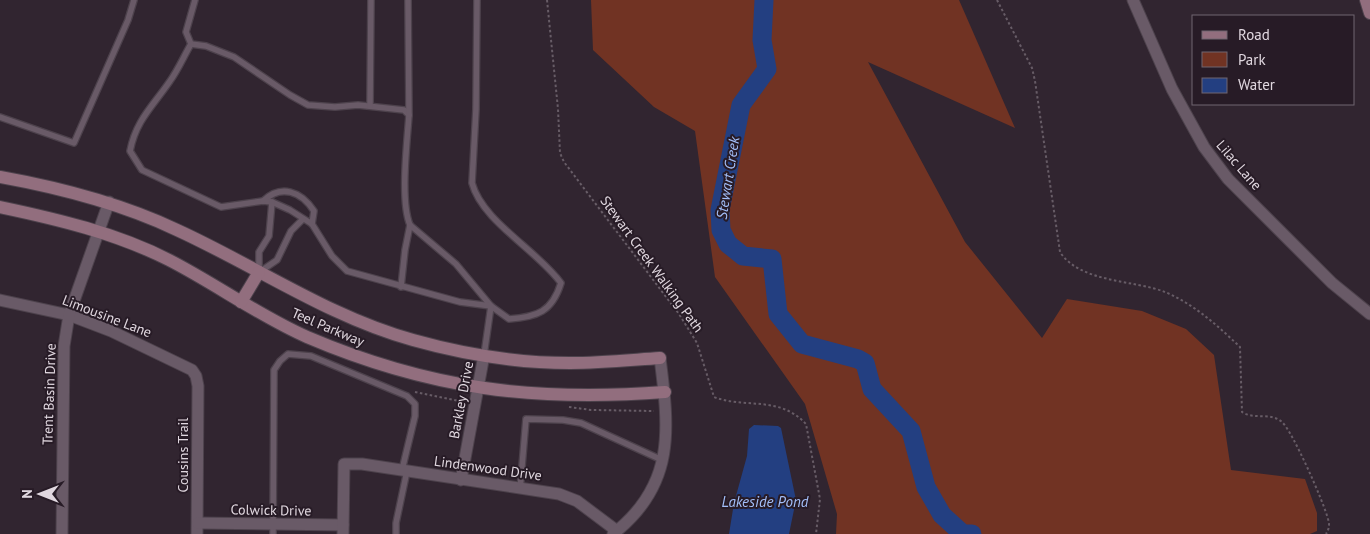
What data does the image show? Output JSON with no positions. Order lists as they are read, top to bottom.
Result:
{
  "streets": {
    "street": [
      "Lilac Lane",
      "Limousine Lane",
      "Teel Parkway",
      "Trent Basin Drive",
      "Barkley Drive",
      "Cousins Trail",
      "Lindenwood Drive",
      "Colwick Drive"
    ],
    "path": ["Stewart Creek Walking Path"]
  },
  "crossings": [
    ["Limousine Lane", "Trent Basin Drive"],
    ["Limousine Lane", "Cousins Trail"],
    ["Teel Parkway", "Trent Basin Drive"],
    ["Teel Parkway", "Barkley Drive"],
    ["Barkley Drive", "Lindenwood Drive"],
    ["Cousins Trail", "Colwick Drive"],
    ["Lindenwood Drive", "Colwick Drive"]
  ],
  "water": ["Stewart Creek", "Lakeside Pond"],
  "legend": ["Road", "Park", "Water"],
  "north": "left"
}
